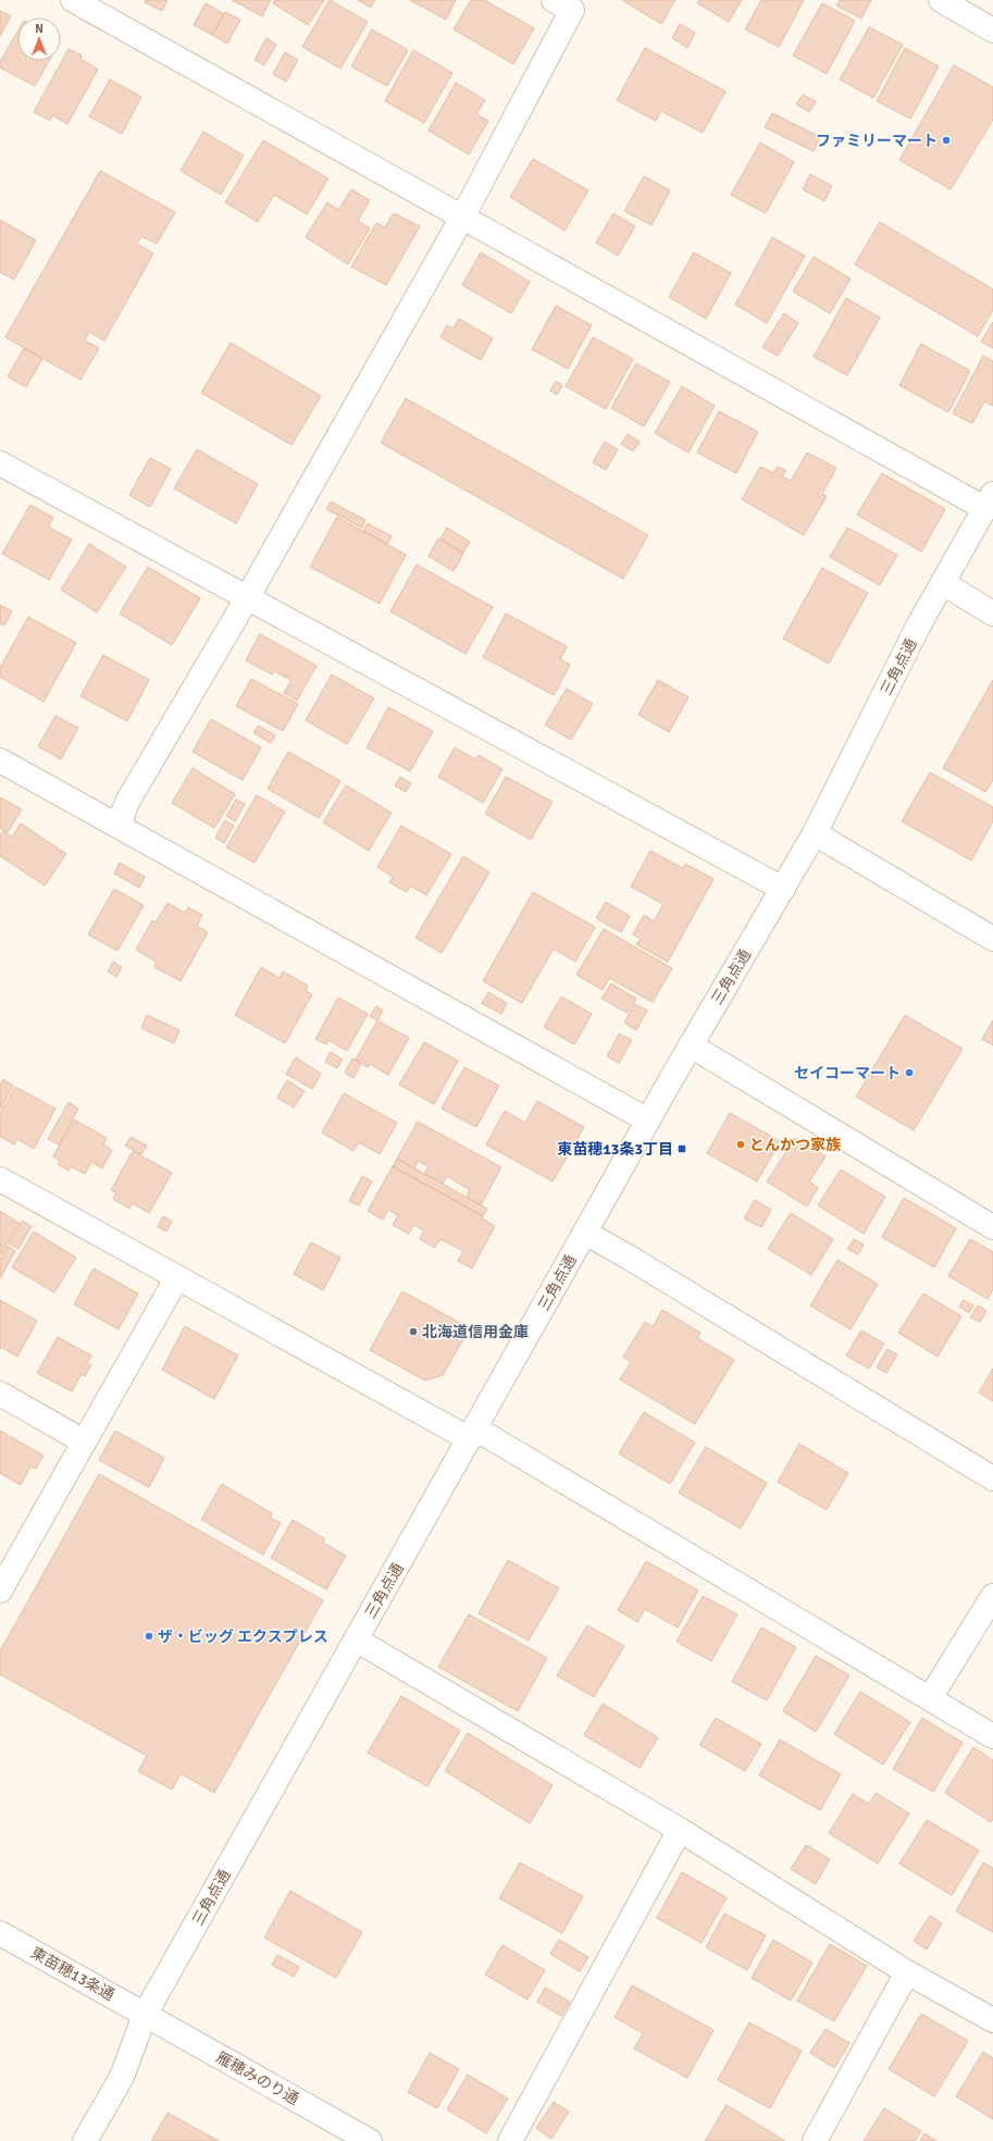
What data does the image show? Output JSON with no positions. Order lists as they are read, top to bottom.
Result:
{
  "streets": {
    "street": ["三角点通", "東苗穂13条通", "雁穂みのり通"]
  },
  "crossings": [
    ["三角点通", "東苗穂13条通"],
    ["三角点通", "雁穂みのり通"],
    ["東苗穂13条通", "雁穂みのり通"]
  ],
  "places": {
    "other": [
      "ファミリーマート",
      "セイコーマート",
      "とんかつ家族",
      "北海道信用金庫",
      "ザ・ビッグ エクスプレス"
    ],
    "transit": ["東苗穂13条3丁目"]
  },
  "north": "top"
}
